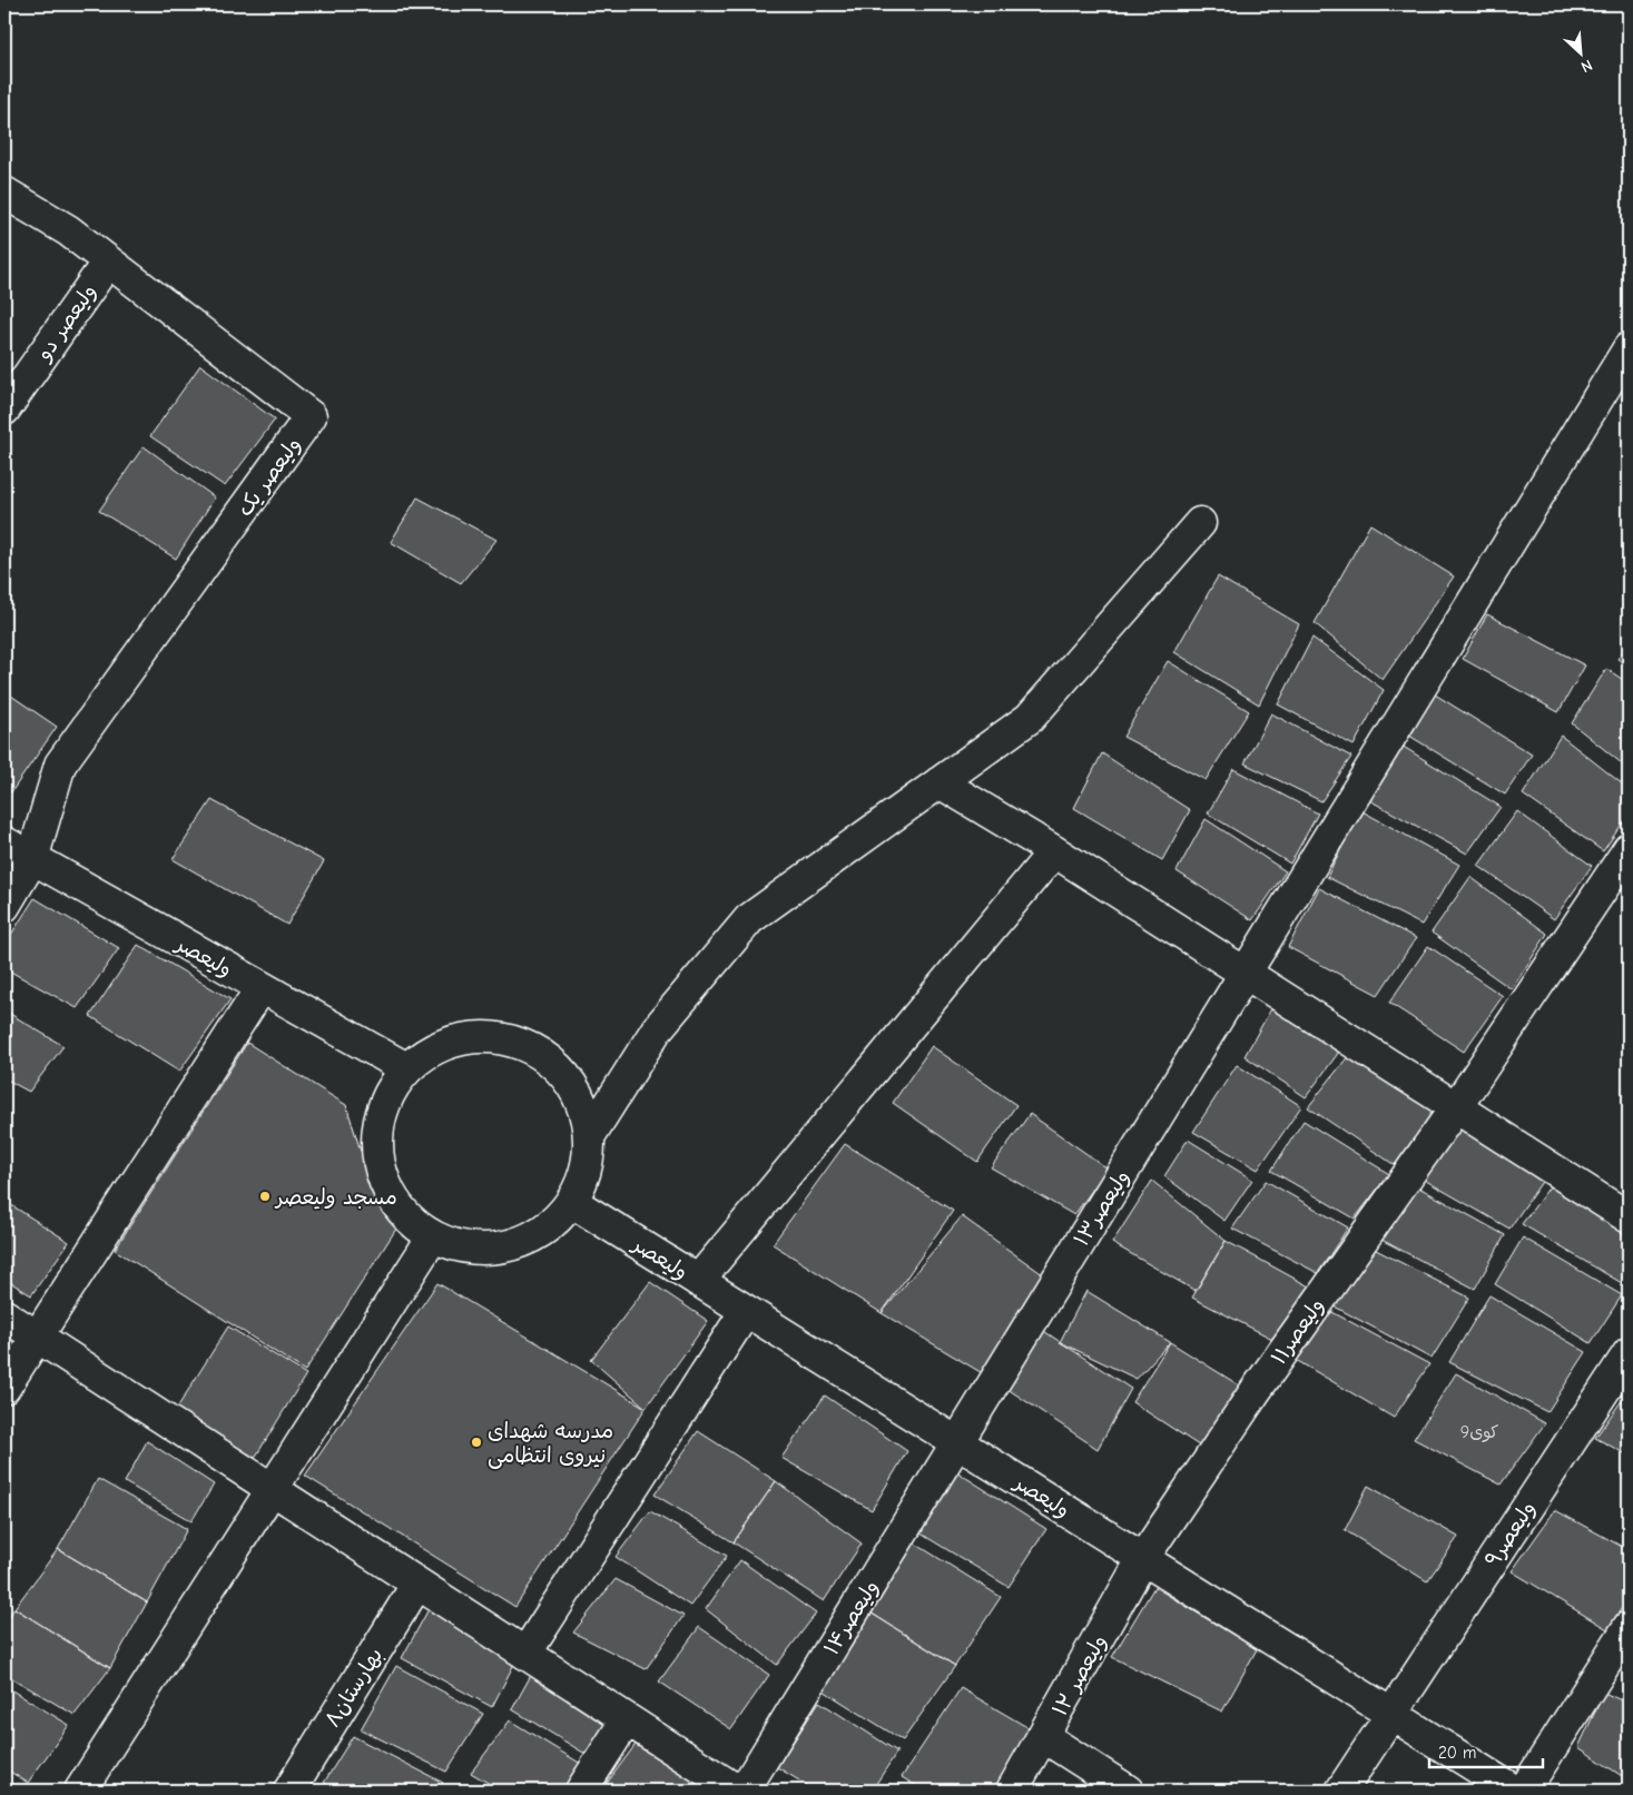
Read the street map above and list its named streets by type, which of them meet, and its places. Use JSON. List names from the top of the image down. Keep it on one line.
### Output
{"streets":{"street":["ولیعصر دو","ولیعصر یک","ولیعصر","ولیعصر۱۳","ولیعصر۱۱","ولیعصر۹","ولیعصر۱۴","ولیعصر ۱۲","بهارستان۸"]},"crossings":[["ولیعصر دو","ولیعصر یک"],["ولیعصر یک","ولیعصر"],["ولیعصر","ولیعصر۱۳"],["ولیعصر","ولیعصر۱۱"],["ولیعصر","ولیعصر۹"],["ولیعصر","ولیعصر۱۴"],["ولیعصر","ولیعصر ۱۲"],["ولیعصر۱۳","ولیعصر۱۴"],["ولیعصر۱۱","ولیعصر ۱۲"]],"places":["مسجد ولیعصر","مدرسه شهدای نیروی انتظامی"],"house_numbers":["کوی9"],"scale_bar":"20 m","north":"bottom right"}
